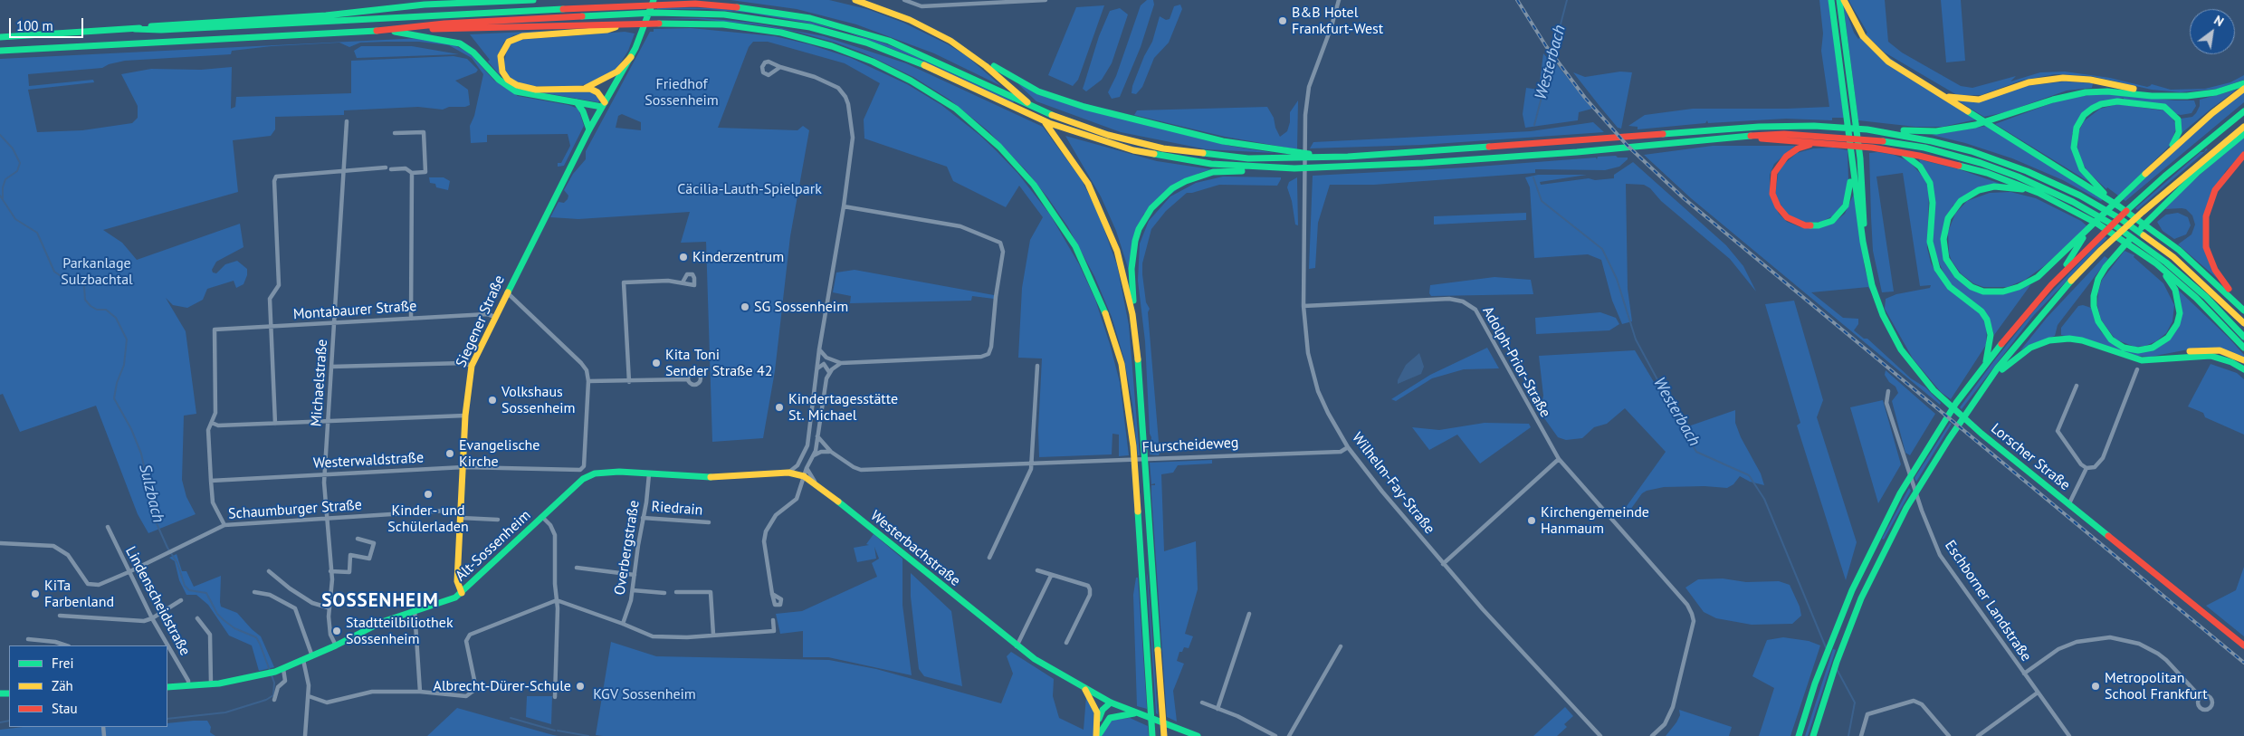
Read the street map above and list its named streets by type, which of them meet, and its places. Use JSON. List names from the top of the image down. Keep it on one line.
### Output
{"streets":{"main road":["Siegener Straße","Lorscher Straße","Alt-Sossenheim","Westerbachstraße"],"street":["Montabaurer Straße","Adolph-Prior-Straße","Michaelstraße","Flurscheideweg","Westerwaldstraße","Wilhelm-Fay-Straße","Riedrain","Schaumburger Straße","Overbergstraße","Lindenscheidstraße","Eschborner Landstraße"]},"crossings":[["Montabaurer Straße","Siegener Straße"],["Montabaurer Straße","Michaelstraße"],["Siegener Straße","Westerwaldstraße"],["Siegener Straße","Schaumburger Straße"],["Siegener Straße","Alt-Sossenheim"],["Adolph-Prior-Straße","Wilhelm-Fay-Straße"],["Michaelstraße","Westerwaldstraße"],["Michaelstraße","Schaumburger Straße"],["Michaelstraße","Alt-Sossenheim"],["Flurscheideweg","Wilhelm-Fay-Straße"],["Riedrain","Overbergstraße"],["Schaumburger Straße","Lindenscheidstraße"],["Alt-Sossenheim","Westerbachstraße"],["Alt-Sossenheim","Lindenscheidstraße"],["Overbergstraße","Westerbachstraße"]],"districts":["SOSSENHEIM"],"water":["Westerbach","Sulzbach"],"parks":["Friedhof Sossenheim","Cäcilia-Lauth-Spielpark","Parkanlage Sulzbachtal","KGV Sossenheim"],"places":["B&B Hotel Frankfurt-West","Kinderzentrum","SG Sossenheim","Kita Toni Sender Straße 42","Volkshaus Sossenheim","Kindertagesstätte St. Michael","Evangelische Kirche","Kinder- und Schülerladen","Kirchengemeinde Hanmaum","KiTa Farbenland","Stadtteilbiliothek Sossenheim","Albrecht-Dürer-Schule","Metropolitan School Frankfurt"],"legend":["Frei","Zäh","Stau"],"scale_bar":"100 m","north":"top right"}
